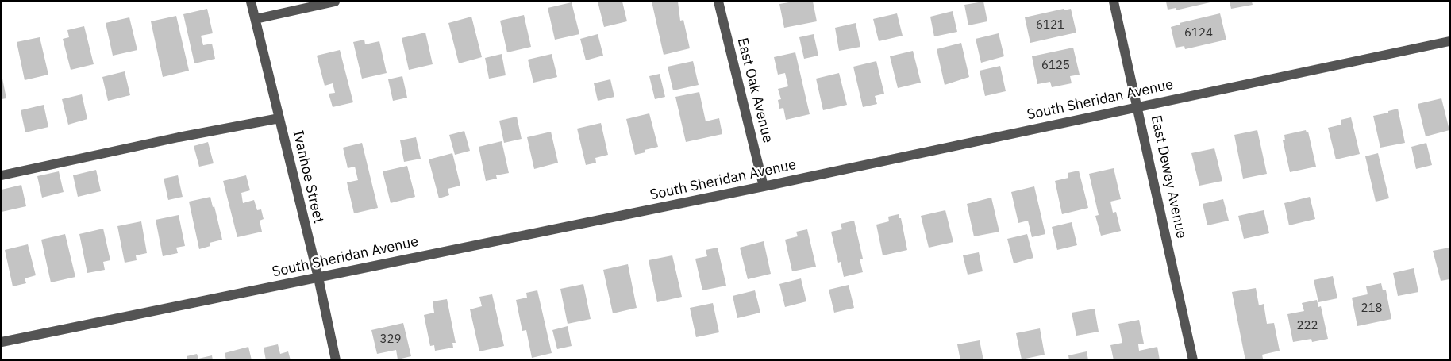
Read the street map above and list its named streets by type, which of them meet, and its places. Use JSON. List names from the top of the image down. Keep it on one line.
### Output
{"streets":{"street":["East Oak Avenue","South Sheridan Avenue","Ivanhoe Street","East Dewey Avenue"]},"crossings":[["East Oak Avenue","South Sheridan Avenue"],["South Sheridan Avenue","Ivanhoe Street"],["South Sheridan Avenue","East Dewey Avenue"]],"house_numbers":["6121","6124","6125","218","222","329"]}
